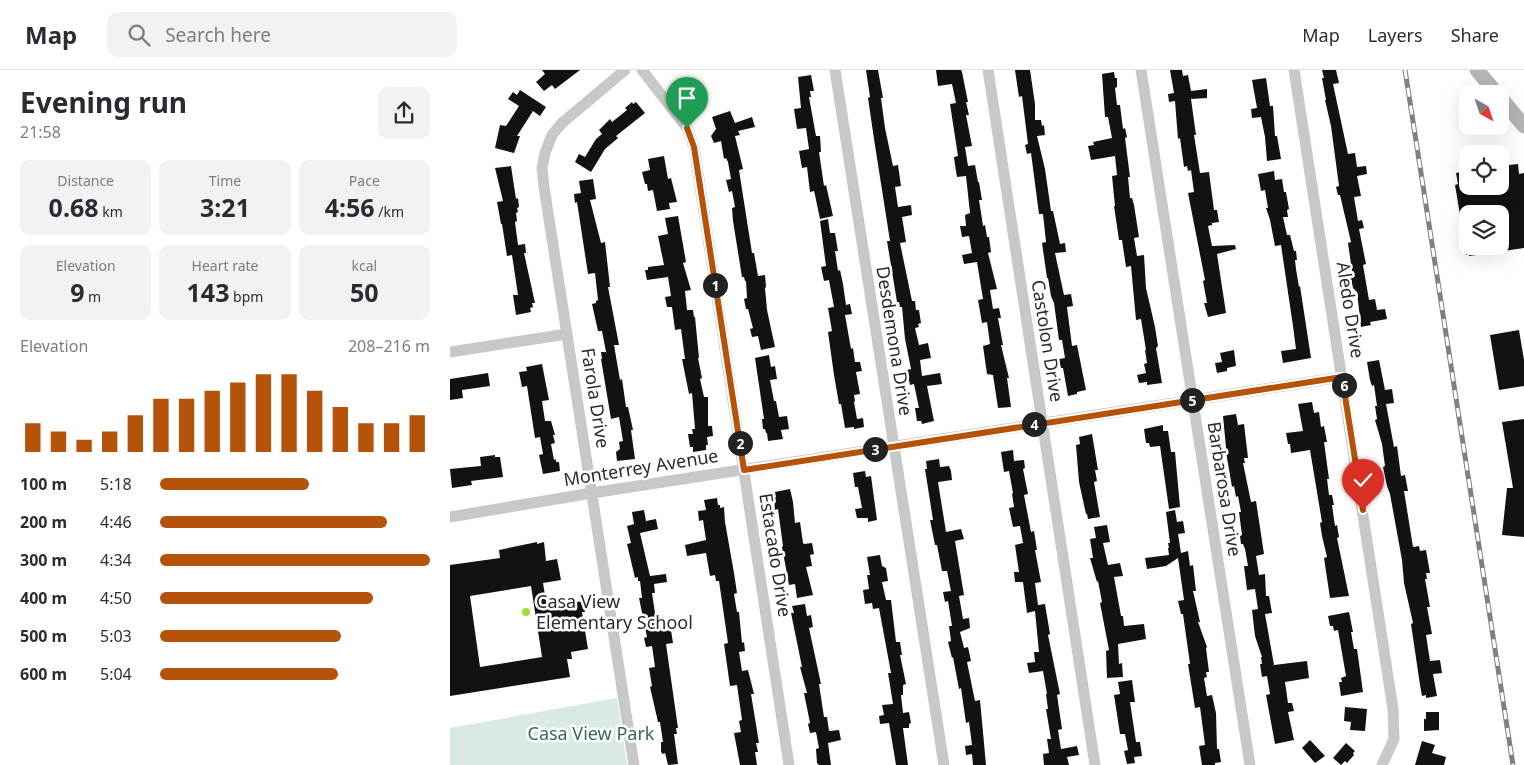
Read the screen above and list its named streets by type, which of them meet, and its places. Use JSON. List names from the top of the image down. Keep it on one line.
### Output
{"streets":{"street":["Aledo Drive","Desdemona Drive","Castolon Drive","Farola Drive","Monterrey Avenue","Barbarosa Drive","Estacado Drive"]},"crossings":[["Aledo Drive","Monterrey Avenue"],["Desdemona Drive","Monterrey Avenue"],["Castolon Drive","Monterrey Avenue"],["Farola Drive","Monterrey Avenue"],["Monterrey Avenue","Barbarosa Drive"],["Monterrey Avenue","Estacado Drive"]],"parks":["Casa View Park"],"places":["Casa View Elementary School"],"north":"bottom right","page":{"header":"Map","search":"Search here","nav":["Map","Layers","Share"],"heading":["Evening run","21:58"],"stats":[["Distance","0.68 km"],["Time","3:21"],["Pace","4:56 /km"],["Elevation","9 m"],["Heart rate","143 bpm"],["kcal","50"]],"pins":["1","6","5","4","2","3"],"chart":["Elevation","208–216 m"],"list":[{"name":"100 m","note":"5:18"},{"name":"200 m","note":"4:46"},{"name":"300 m","note":"4:34"},{"name":"400 m","note":"4:50"},{"name":"500 m","note":"5:03"},{"name":"600 m","note":"5:04"}]}}
